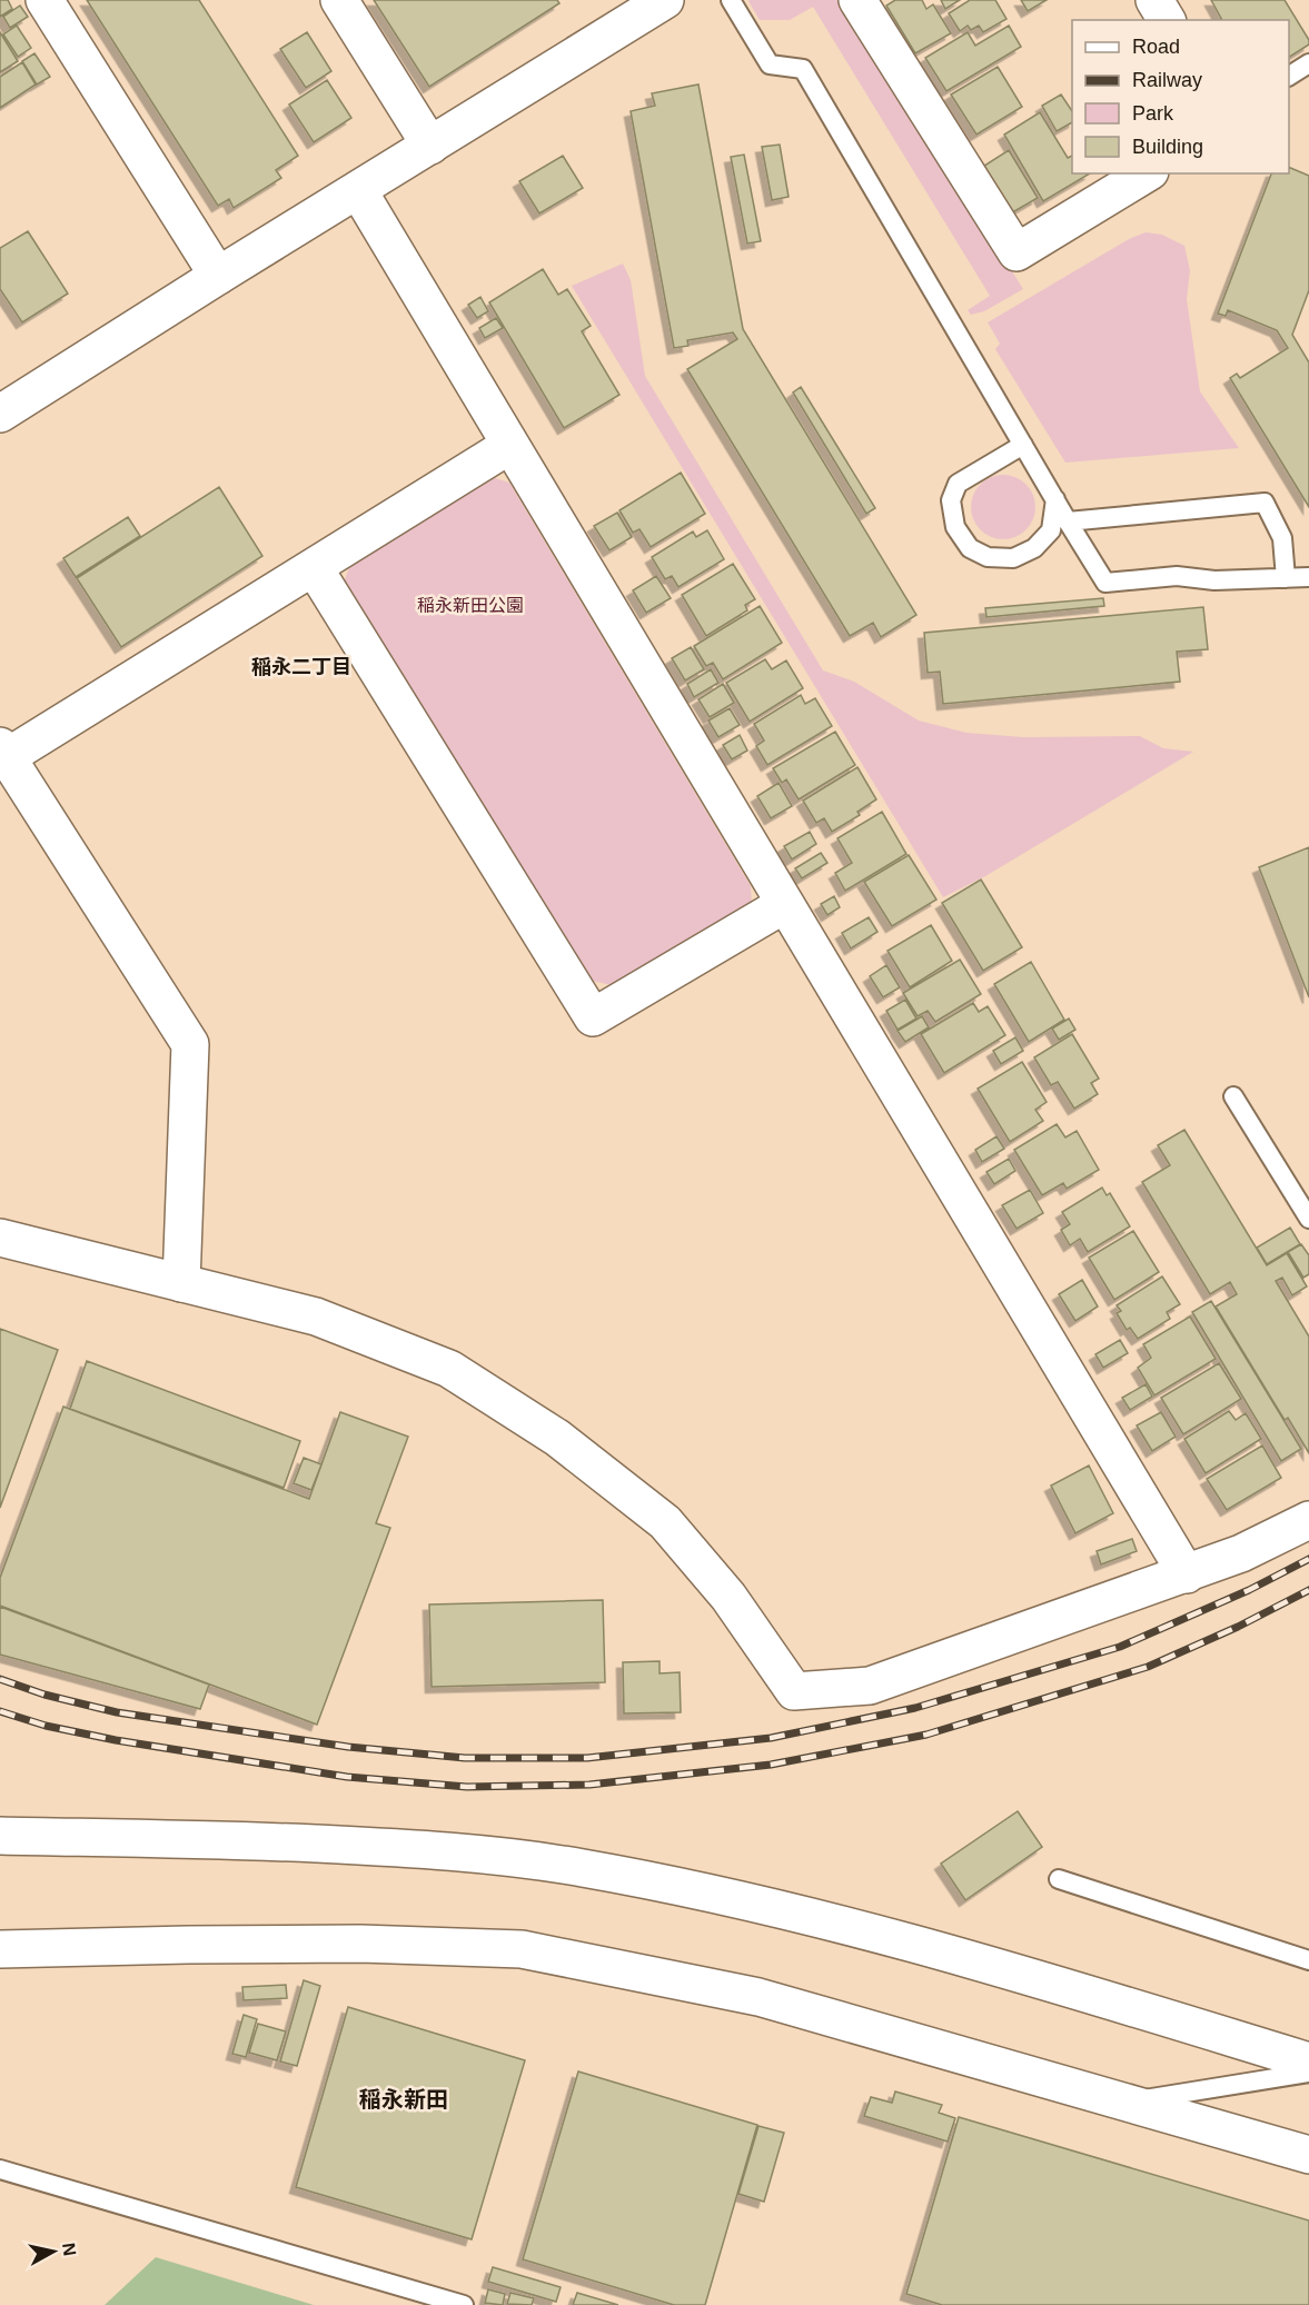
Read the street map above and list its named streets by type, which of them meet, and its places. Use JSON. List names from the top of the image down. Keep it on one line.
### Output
{"districts":["稲永二丁目","稲永新田"],"parks":["稲永新田公園"],"legend":["Road","Railway","Park","Building"],"north":"right"}
